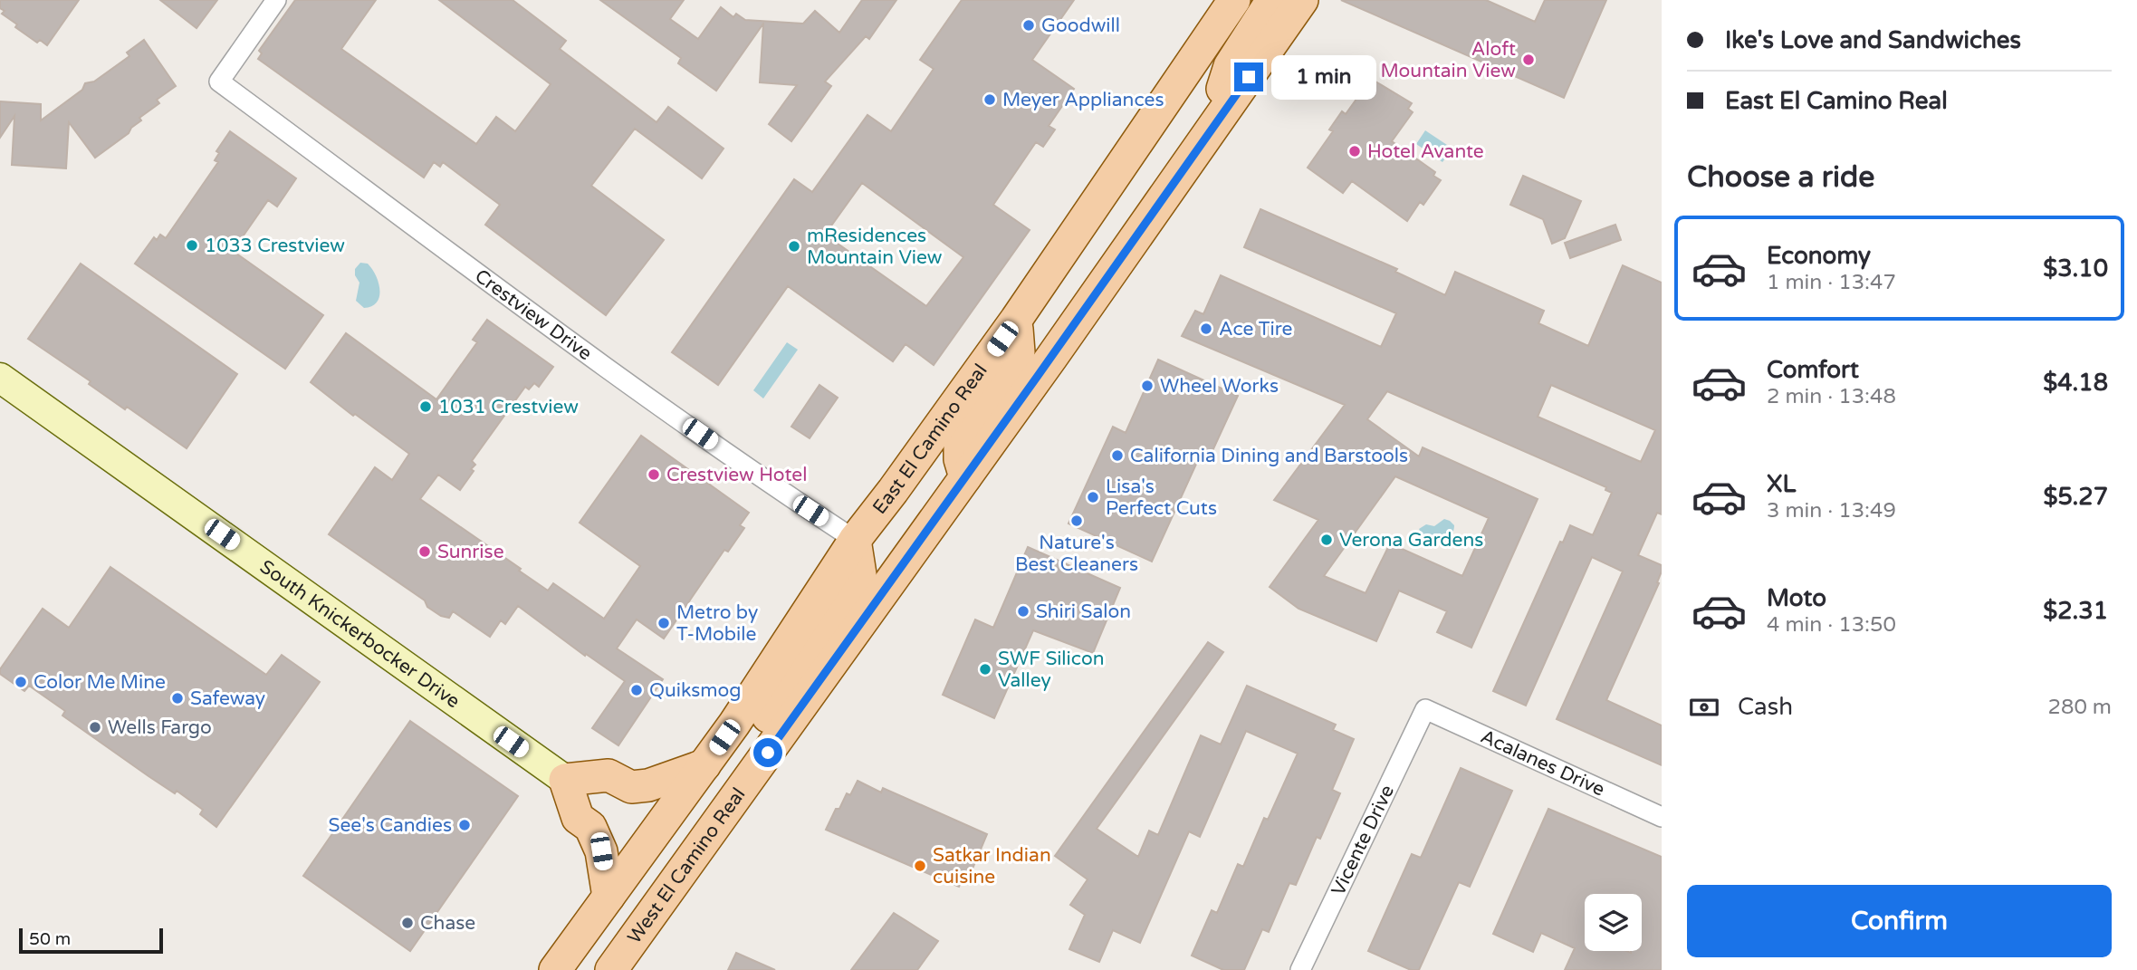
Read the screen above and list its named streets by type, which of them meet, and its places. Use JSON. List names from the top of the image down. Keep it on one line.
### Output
{"streets":{"main road":["East El Camino Real","West El Camino Real"],"street":["Crestview Drive","South Knickerbocker Drive","Acalanes Drive","Vicente Drive"]},"crossings":[["Crestview Drive","East El Camino Real"],["Acalanes Drive","Vicente Drive"]],"places":["Goodwill","Aloft Mountain View","Meyer Appliances","Hotel Avante","1033 Crestview","mResidences Mountain View","Ace Tire","Wheel Works","1031 Crestview","California Dining and Barstools","Crestview Hotel","Lisa's Perfect Cuts","Nature's Best Cleaners","Verona Gardens","Sunrise","Shiri Salon","Metro by T-Mobile","SWF Silicon Valley","Color Me Mine","Quiksmog","Safeway","Wells Fargo","See's Candies","Satkar Indian cuisine","Chase"],"scale_bar":"50 m","page":{"banner":["Ike's Love and Sandwiches","East El Camino Real"],"bubble":"1 min","heading":"Choose a ride","list":[{"name":"Economy","note":"1 min · 13:47","value":"$3.10"},{"name":"Comfort","note":"2 min · 13:48","value":"$4.18"},{"name":"XL","note":"3 min · 13:49","value":"$5.27"},{"name":"Moto","note":"4 min · 13:50","value":"$2.31"}],"pay":["Cash","280 m"],"buttons":"Confirm","scale":"50 m"}}
